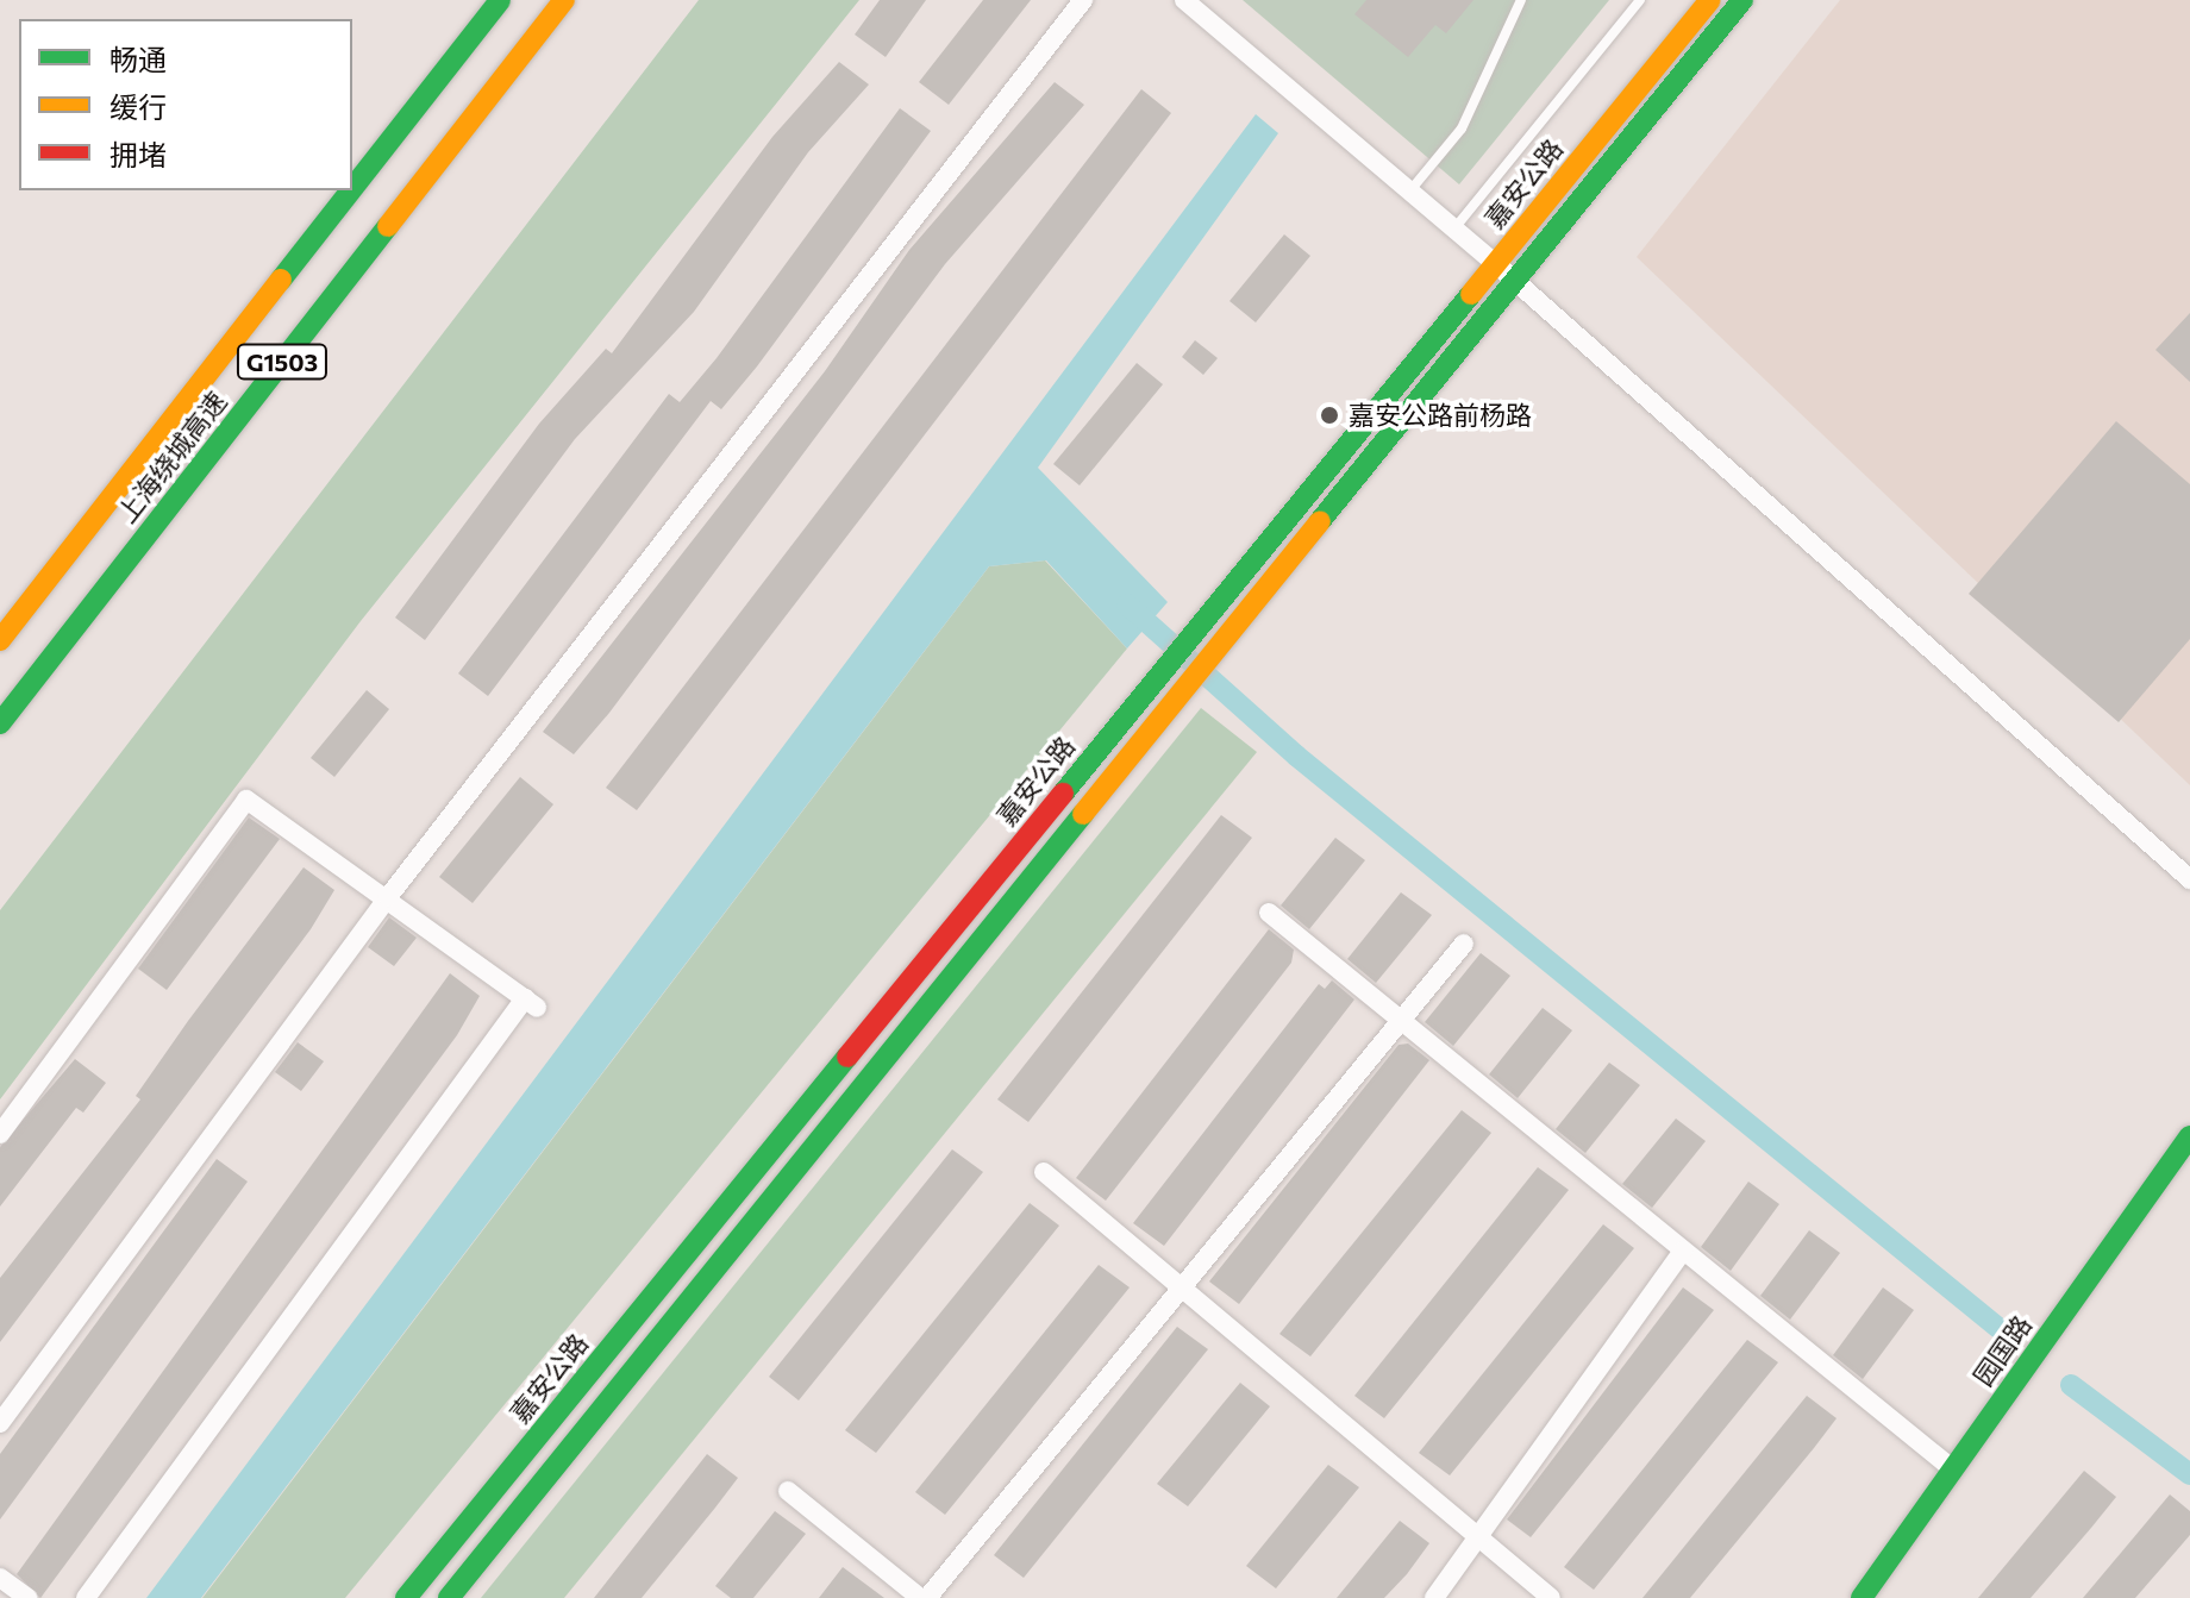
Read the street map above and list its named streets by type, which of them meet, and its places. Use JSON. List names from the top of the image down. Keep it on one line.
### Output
{"streets":{"main road":["嘉安公路","G1503","上海绕城高速","园国路"]},"places":["嘉安公路前杨路"],"legend":["畅通","缓行","拥堵"]}
